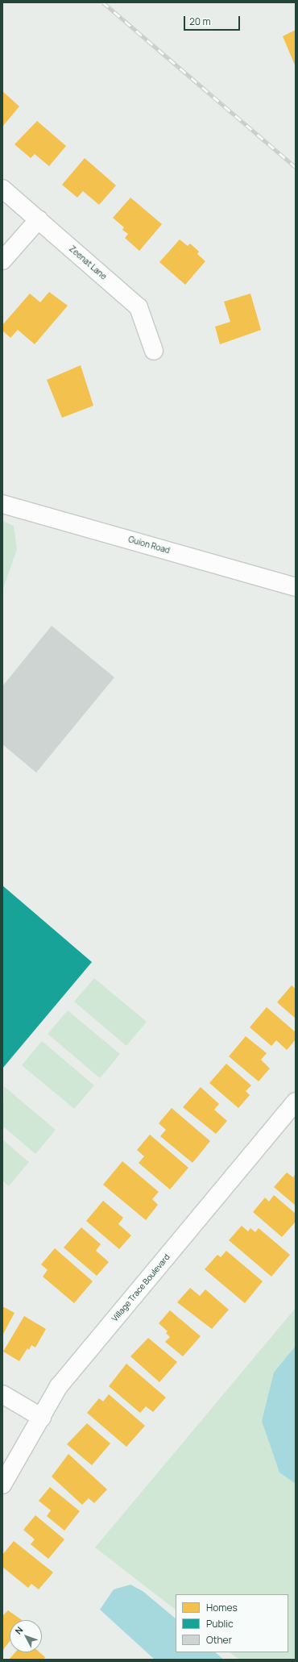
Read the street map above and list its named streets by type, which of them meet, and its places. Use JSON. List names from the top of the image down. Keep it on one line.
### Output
{"streets":{"street":["Zeenat Lane","Guion Road","Village Trace Boulevard"]},"legend":["Homes","Public","Other"],"scale_bar":"20 m","north":"top left"}
